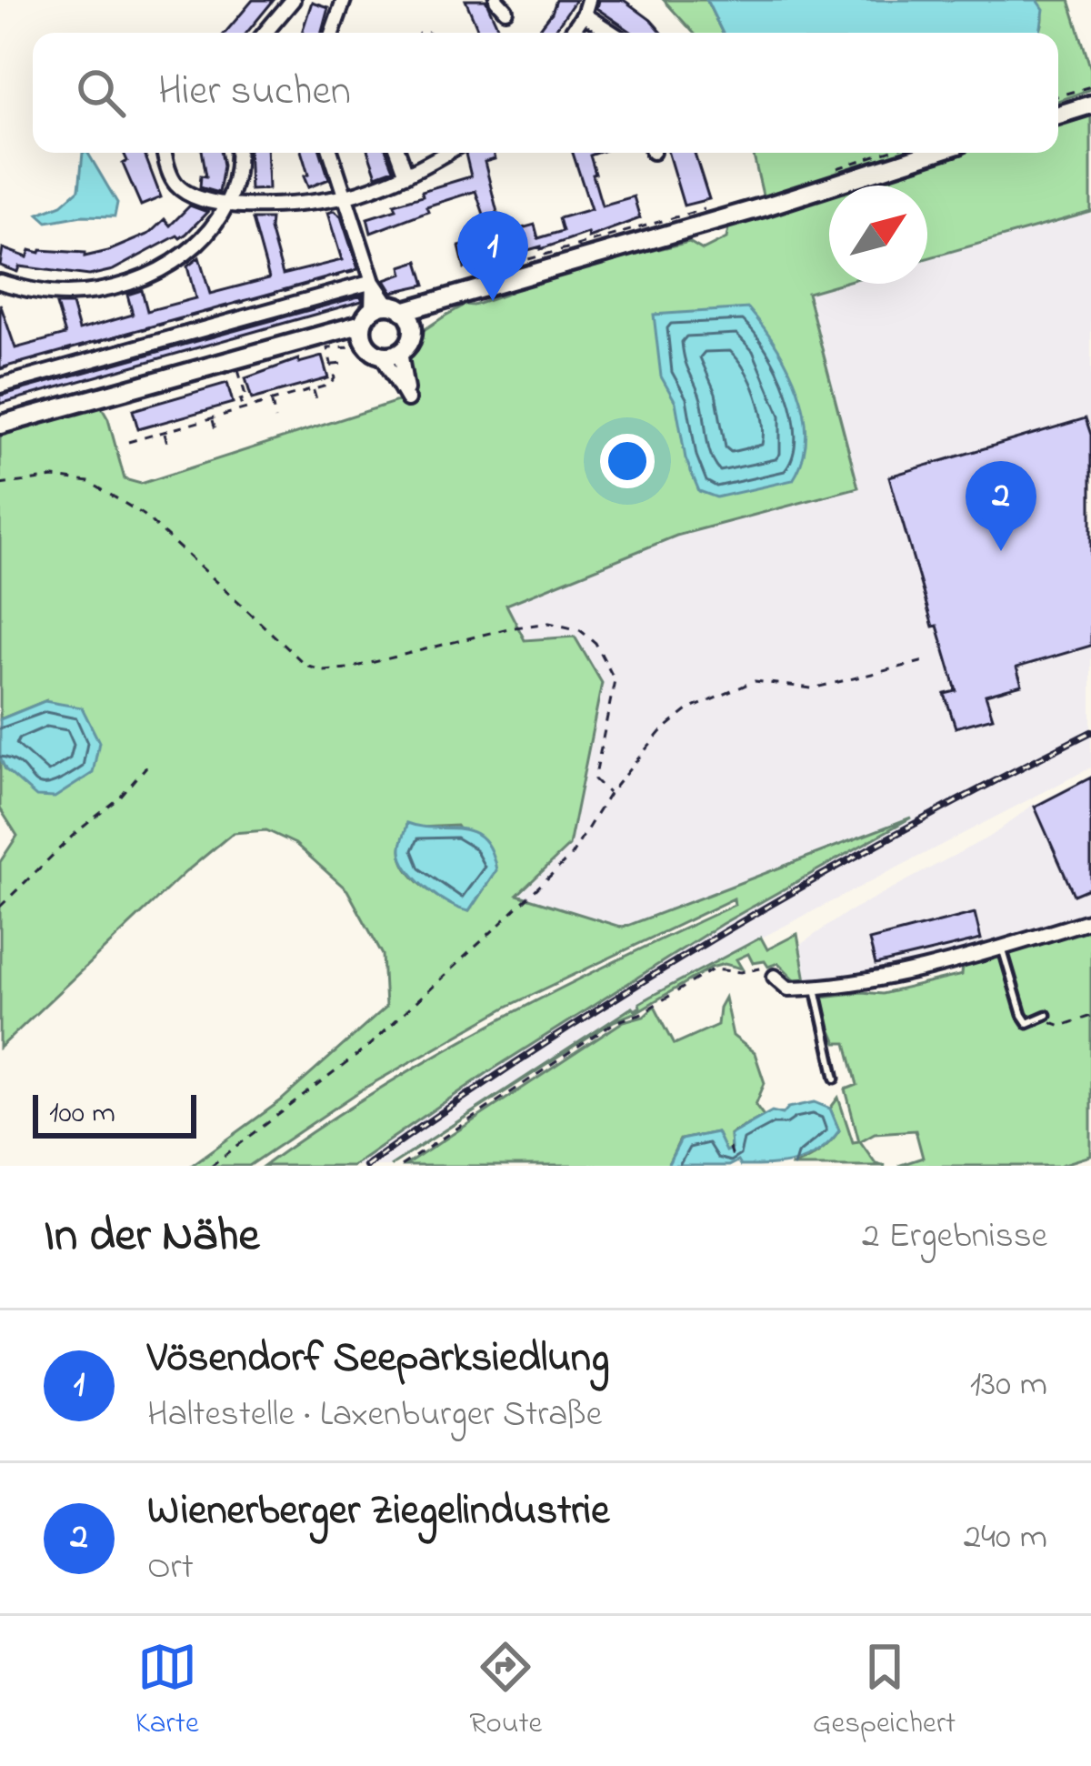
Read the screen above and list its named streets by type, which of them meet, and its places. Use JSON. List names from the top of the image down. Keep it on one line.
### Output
{"scale_bar":"100 m","north":"top right","page":{"search":"Hier suchen","pins":["1","2"],"scale":"100 m","heading":["In der Nähe","2 Ergebnisse"],"list":[{"mark":"1","name":"Vösendorf Seeparksiedlung","note":"Haltestelle · Laxenburger Straße","value":"130 m"},{"mark":"2","name":"Wienerberger Ziegelindustrie","note":"Ort","value":"240 m"}],"nav":["Karte","Route","Gespeichert"]}}
